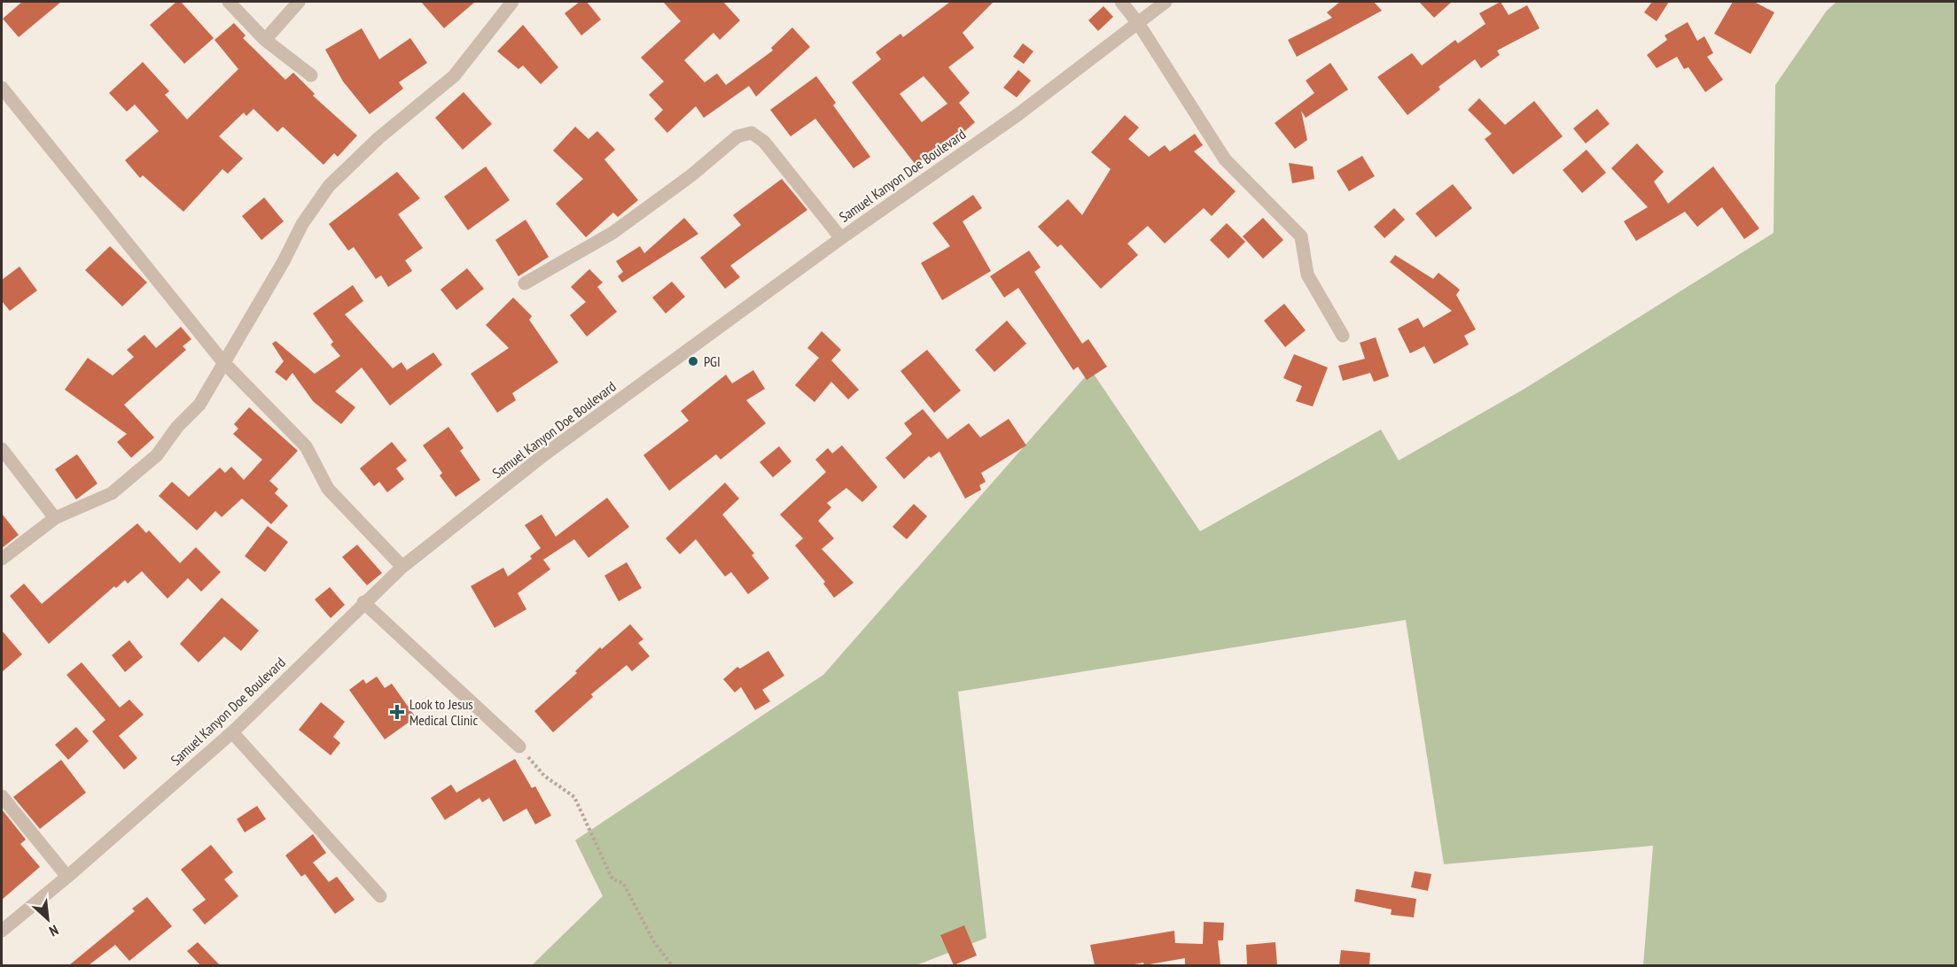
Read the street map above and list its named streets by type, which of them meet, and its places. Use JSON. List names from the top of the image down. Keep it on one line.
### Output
{"streets":{"street":["Samuel Kanyon Doe Boulevard"]},"places":{"other":["PGI"],"health":["Look to Jesus Medical Clinic"]},"north":"bottom right"}
